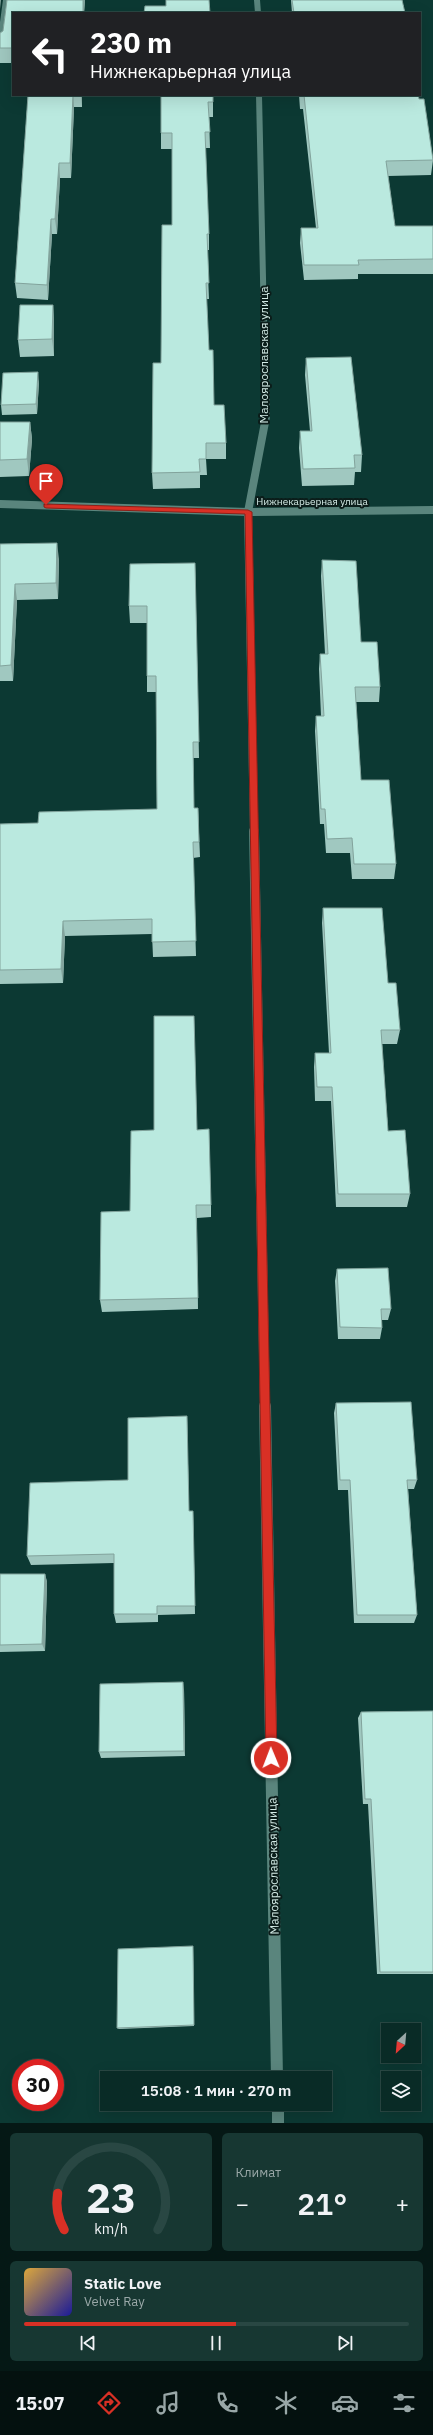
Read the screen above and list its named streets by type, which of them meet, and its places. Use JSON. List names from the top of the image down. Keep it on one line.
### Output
{"streets":{"street":["Малоярославская улица","Нижнекарьерная улица"]},"crossings":[["Малоярославская улица","Нижнекарьерная улица"]],"north":"bottom left","page":{"turn":["230 m","Нижнекарьерная улица"],"limit":"30","trip":"15:08 · 1 мин · 270 m","tile":"Климат","heat":["−","21°","+"],"song":["Static Love","Velvet Ray"],"tabs":"15:07","gauge":["23","km/h"]}}
